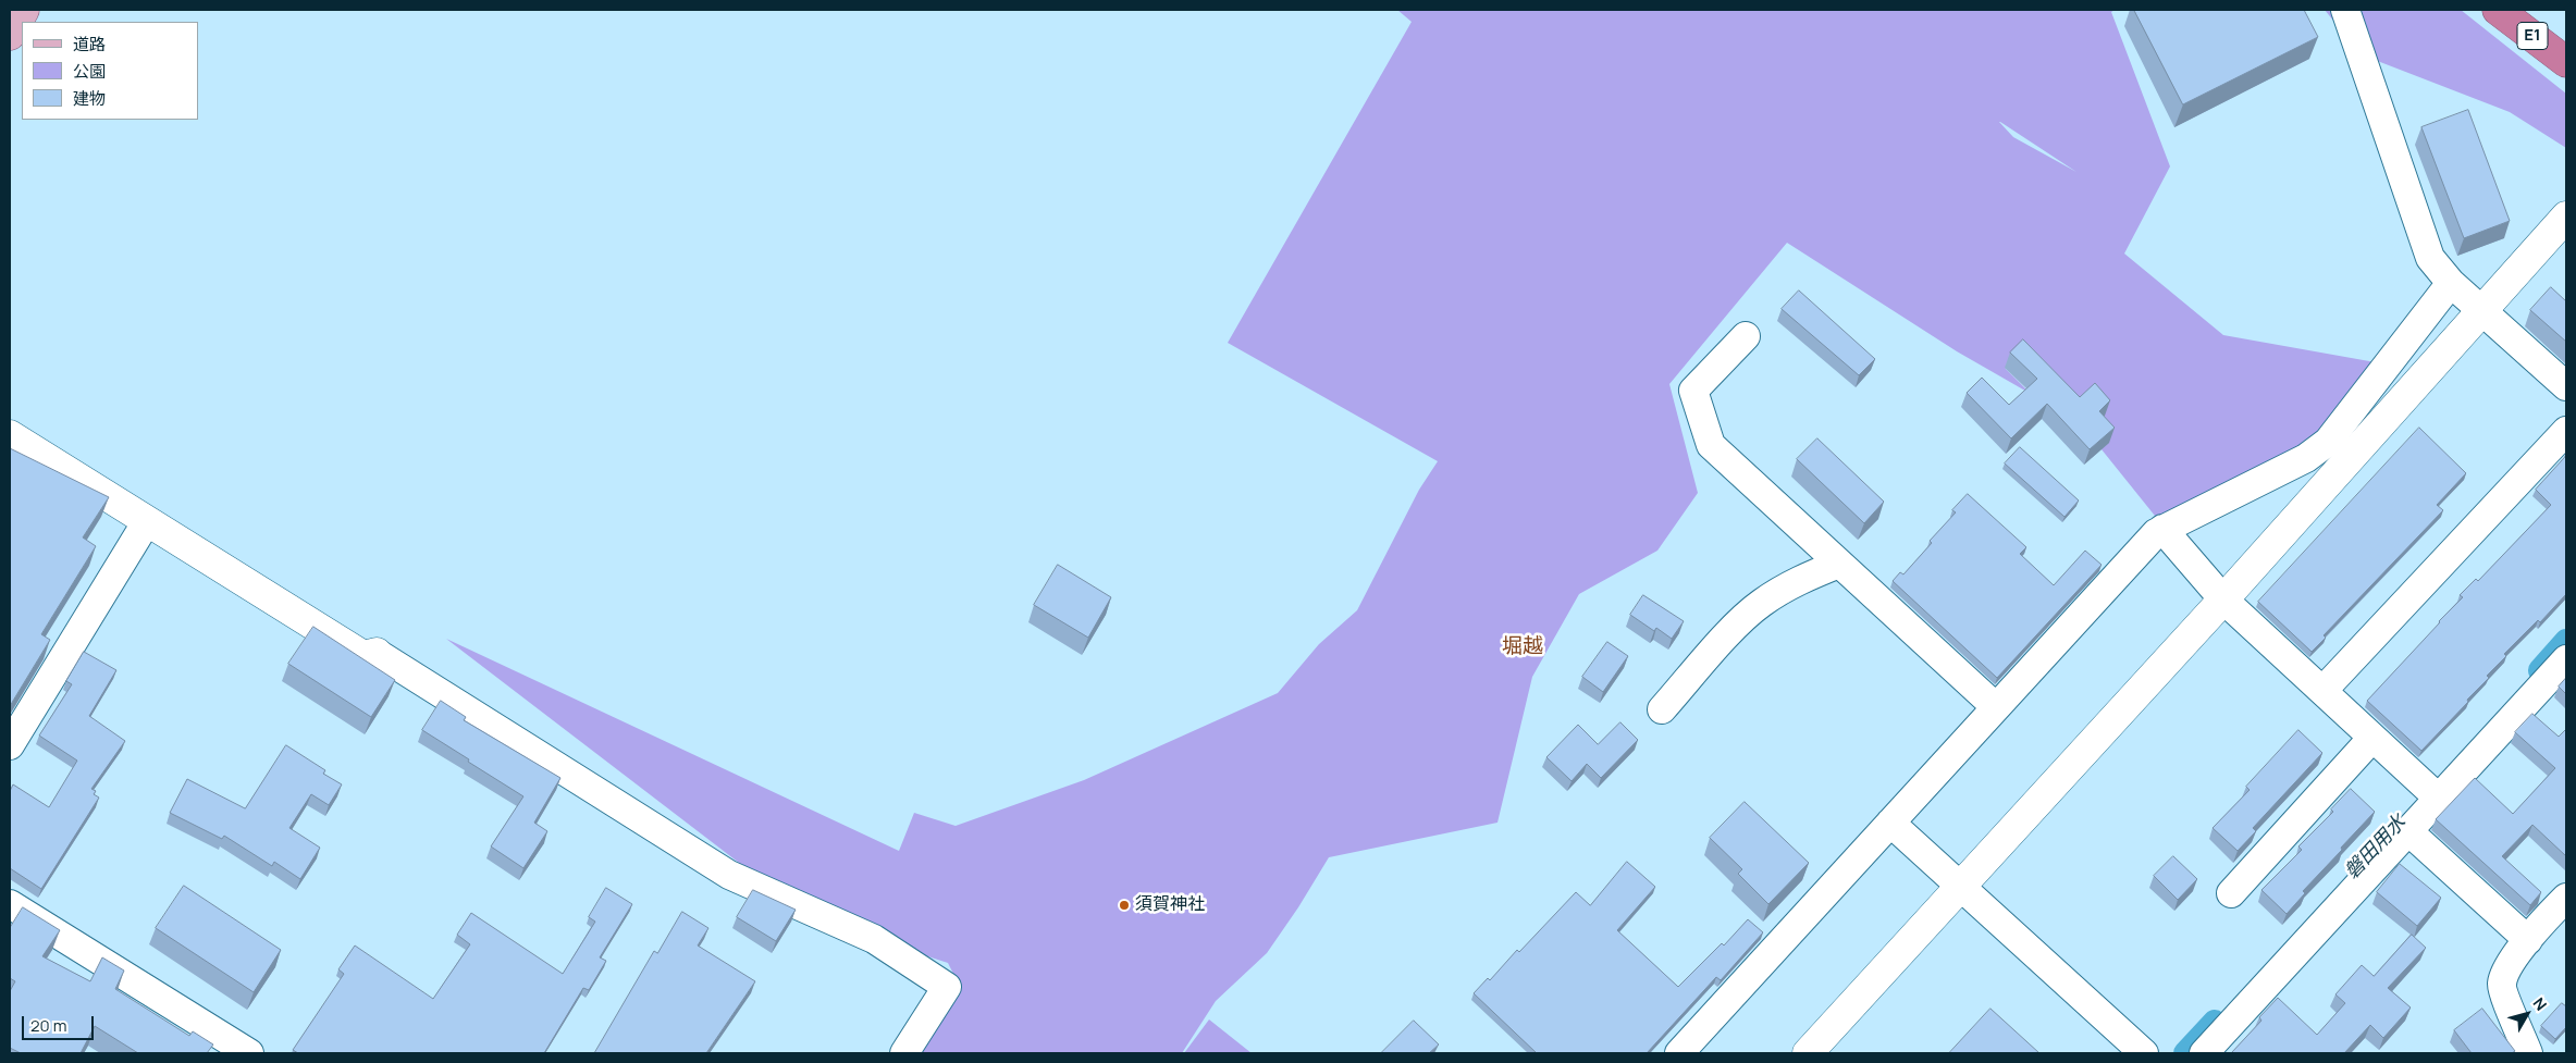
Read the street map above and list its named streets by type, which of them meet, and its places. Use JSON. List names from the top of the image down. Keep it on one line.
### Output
{"streets":{"highway":["E1"]},"districts":["堀越"],"water":["磐田用水"],"places":["須賀神社"],"legend":["道路","公園","建物"],"scale_bar":"20 m","north":"top right"}
